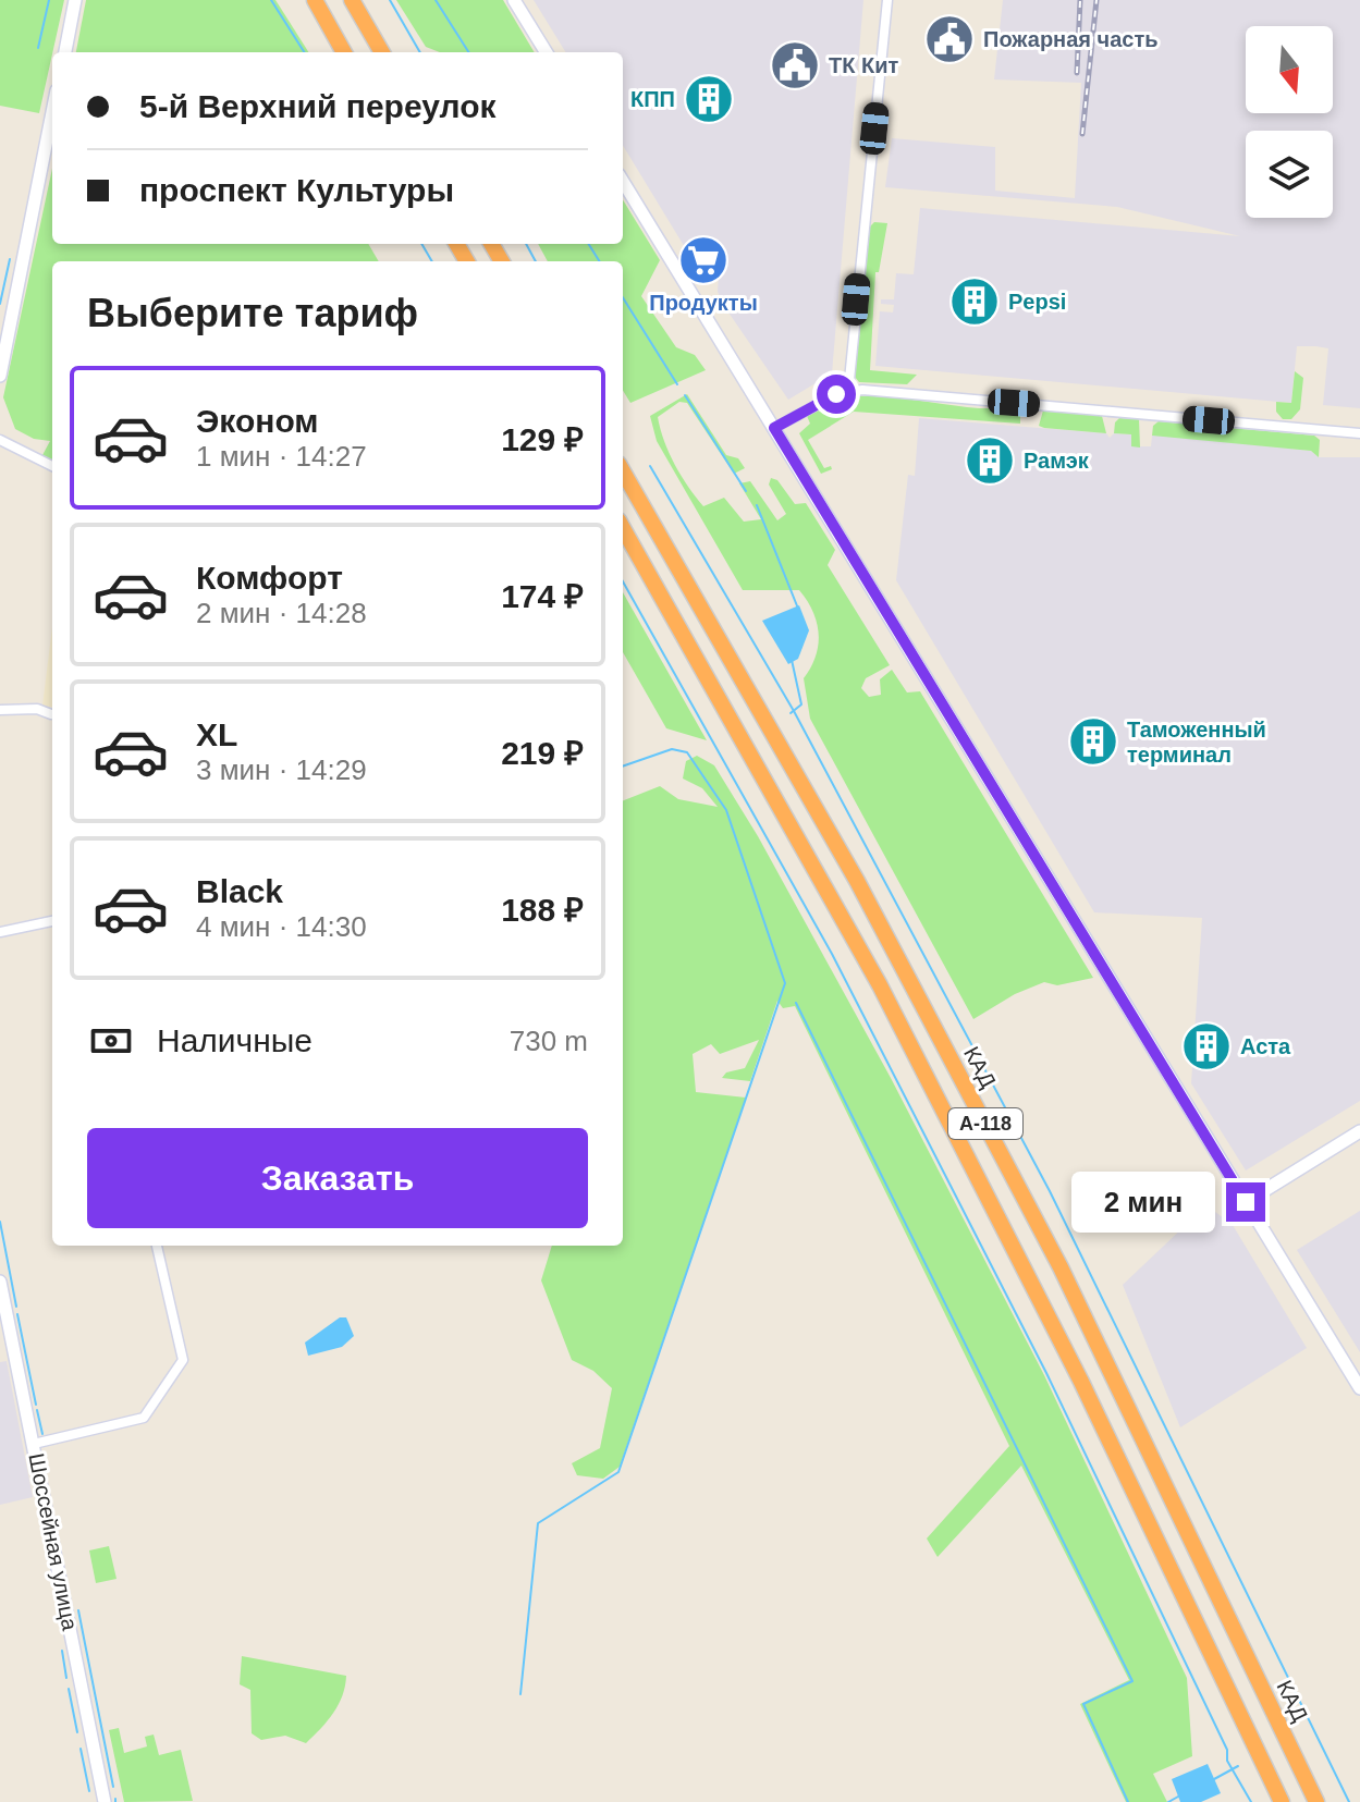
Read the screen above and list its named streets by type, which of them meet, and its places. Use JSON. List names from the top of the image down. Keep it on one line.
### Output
{"streets":{"highway":["КАД","А-118"],"street":["Шоссейная улица"]},"places":{"public building":["Пожарная часть","ТК Кит"],"building":["КПП","Pepsi","Рамэк","Таможенный терминал","Аста"],"supermarket":["Продукты"]},"north":"bottom","page":{"banner":["5-й Верхний переулок","проспект Культуры"],"heading":"Выберите тариф","list":[{"name":"Эконом","note":"1 мин · 14:27","value":"129 ₽"},{"name":"Комфорт","note":"2 мин · 14:28","value":"174 ₽"},{"name":"XL","note":"3 мин · 14:29","value":"219 ₽"},{"name":"Black","note":"4 мин · 14:30","value":"188 ₽"}],"pay":["Наличные","730 m"],"buttons":"Заказать","bubble":"2 мин"}}
